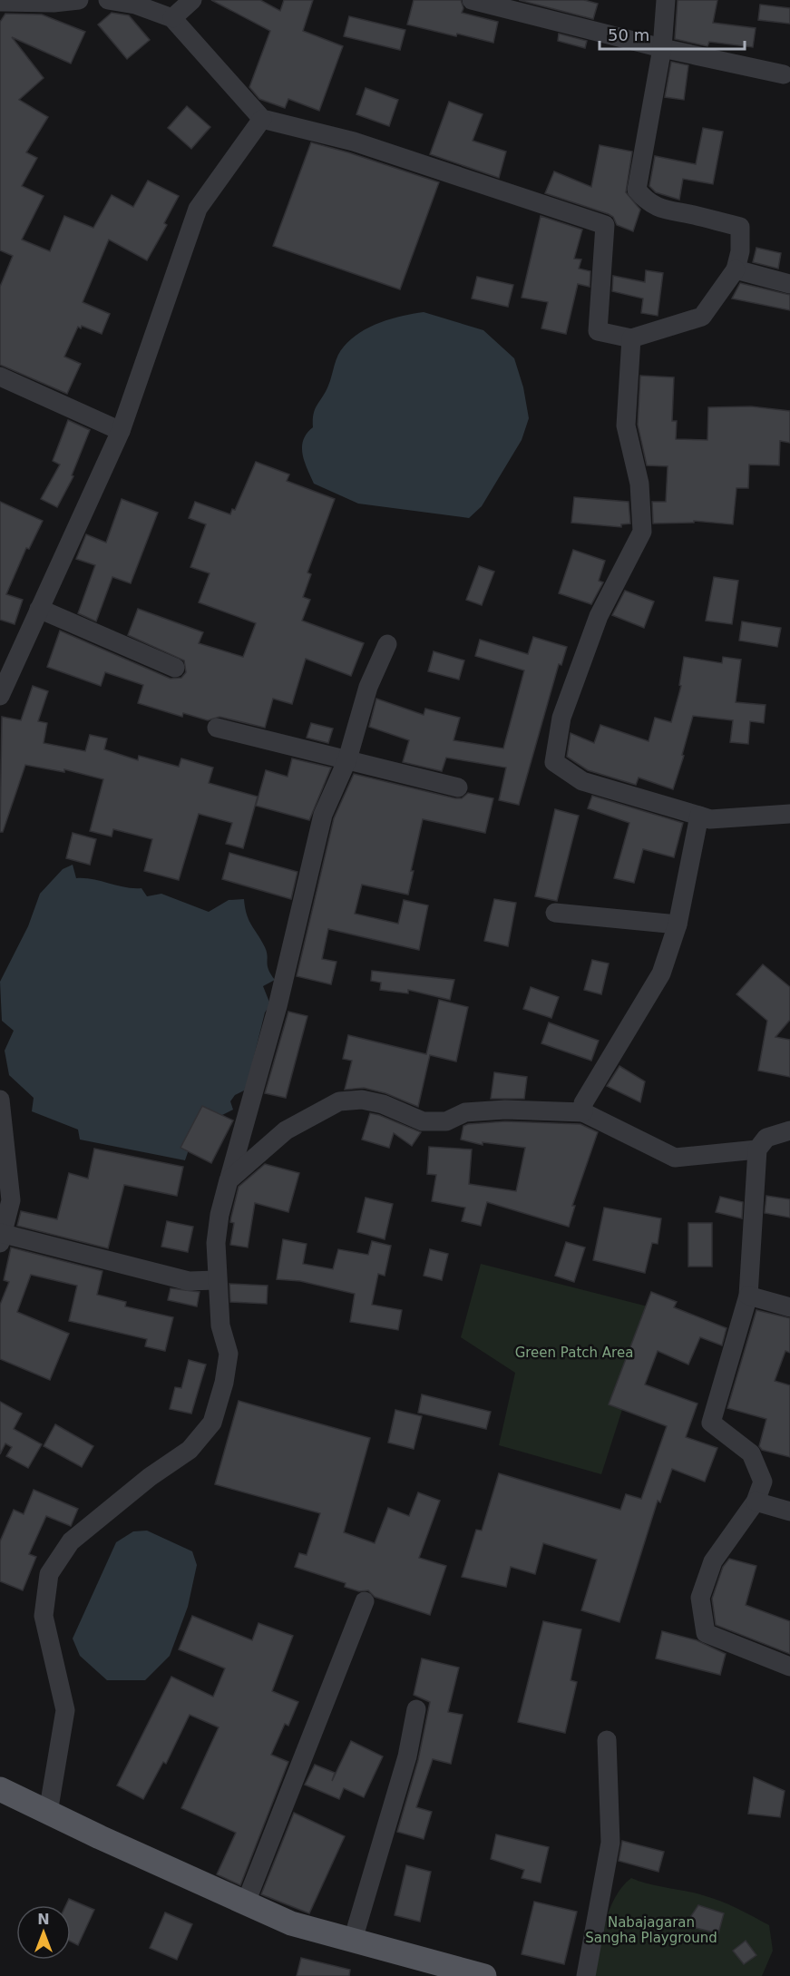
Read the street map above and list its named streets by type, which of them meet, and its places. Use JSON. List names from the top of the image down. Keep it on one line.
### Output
{"parks":["Green Patch Area","Nabajagaran Sangha Playground"],"scale_bar":"50 m","north":"top"}
